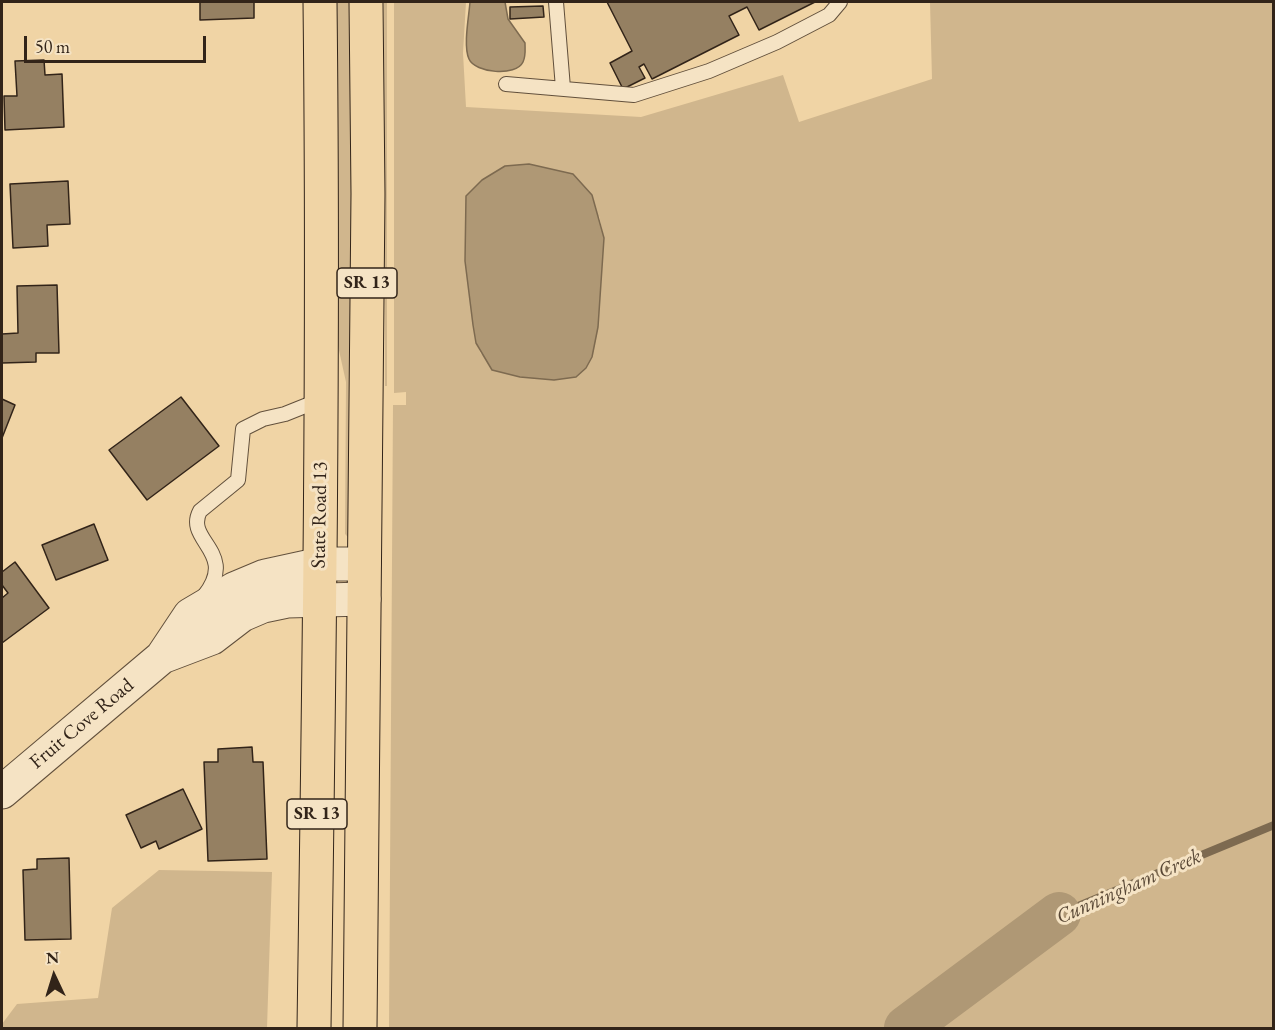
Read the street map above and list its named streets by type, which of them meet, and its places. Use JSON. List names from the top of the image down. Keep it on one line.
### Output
{"streets":{"main road":["SR 13","State Road 13"],"street":["Fruit Cove Road"]},"crossings":[["SR 13","Fruit Cove Road"],["State Road 13","Fruit Cove Road"]],"water":["Cunningham Creek"],"scale_bar":"50 m","north":"top"}
